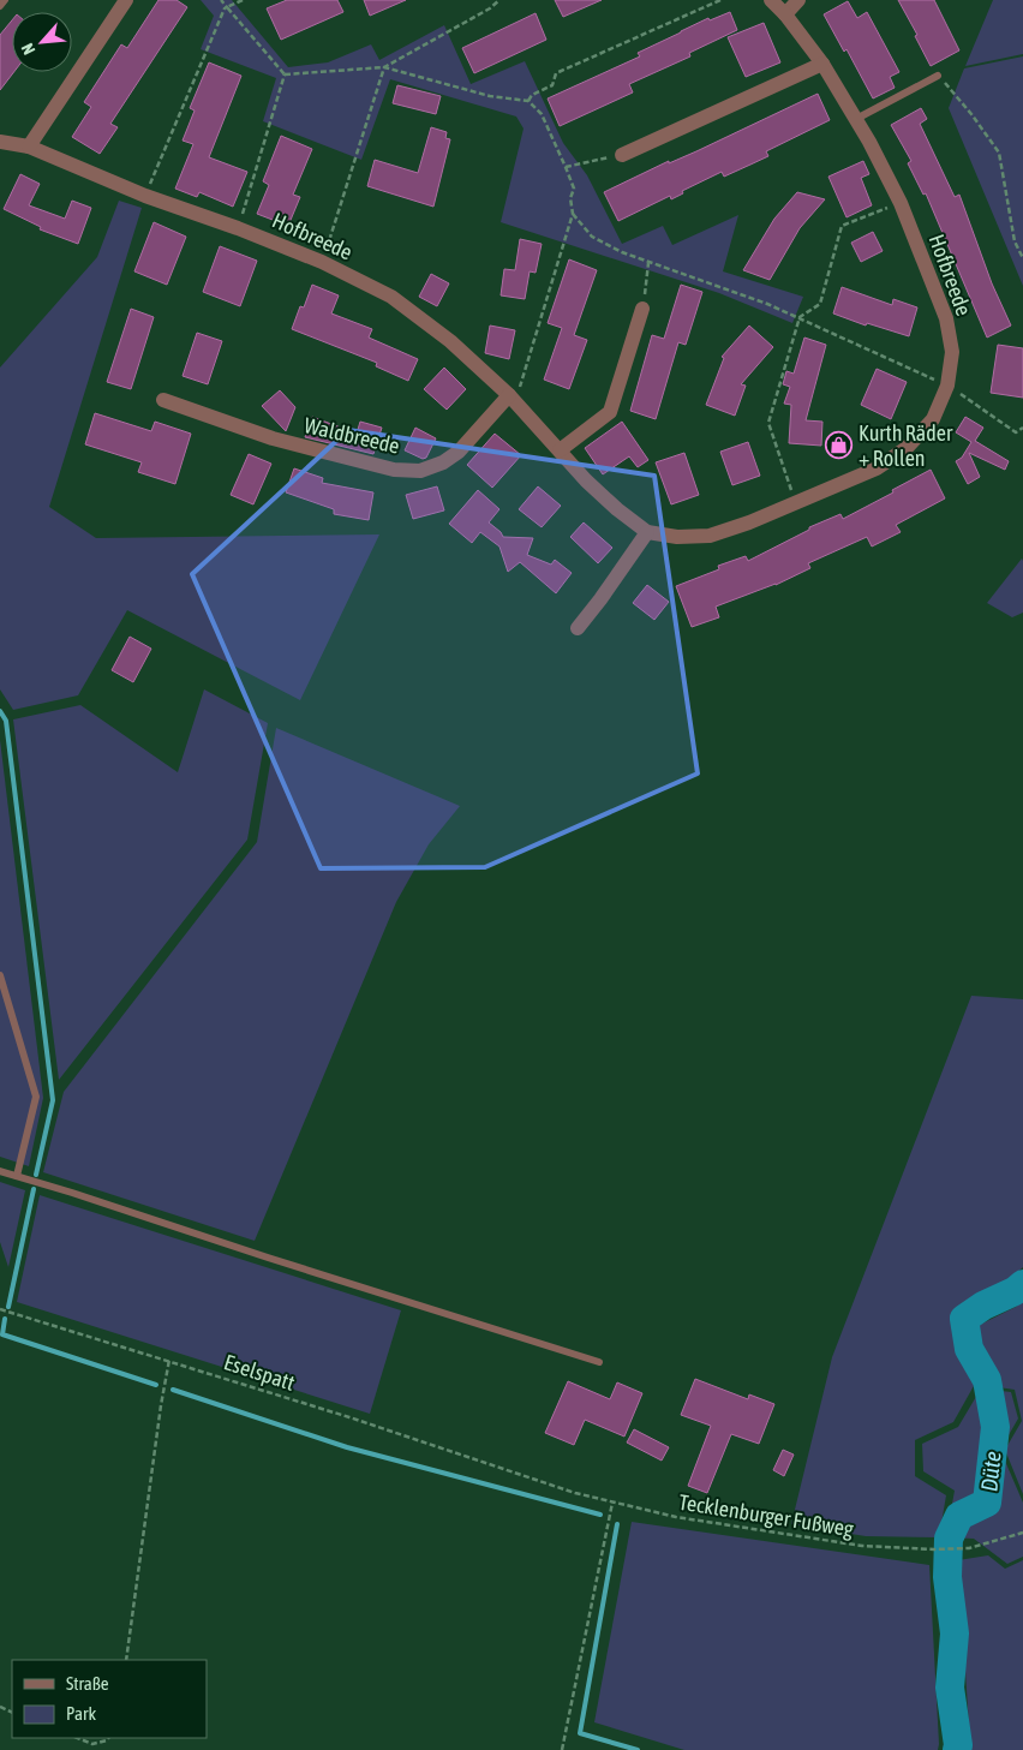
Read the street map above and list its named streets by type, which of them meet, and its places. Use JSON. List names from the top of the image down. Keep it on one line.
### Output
{"streets":{"street":["Hofbreede","Waldbreede"],"path":["Eselspatt","Tecklenburger Fußweg"]},"crossings":[["Hofbreede","Waldbreede"],["Eselspatt","Tecklenburger Fußweg"]],"water":["Düte"],"places":{"shop":["Kurth Räder + Rollen"]},"legend":["Straße","Park"],"north":"bottom left"}
